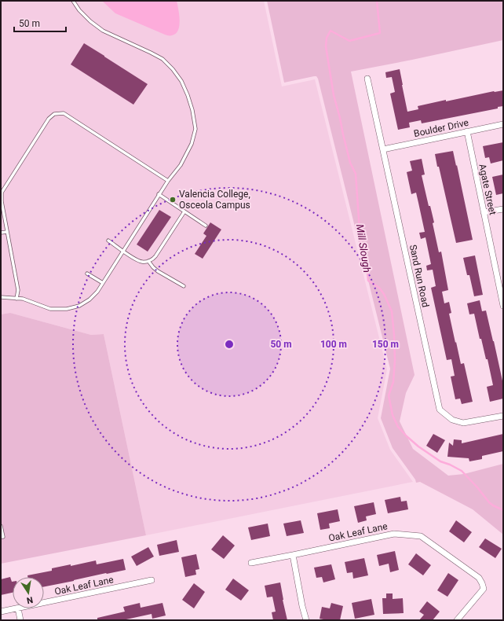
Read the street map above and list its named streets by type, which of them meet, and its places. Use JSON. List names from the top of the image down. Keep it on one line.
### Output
{"streets":{"street":["Boulder Drive","Agate Street","Sand Run Road","Oak Leaf Lane"]},"crossings":[["Boulder Drive","Agate Street"],["Boulder Drive","Sand Run Road"]],"water":["Mill Slough"],"places":["Valencia College, Osceola Campus"],"scale_bar":"50 m","north":"bottom","rings":["50 m","100 m","150 m"]}
